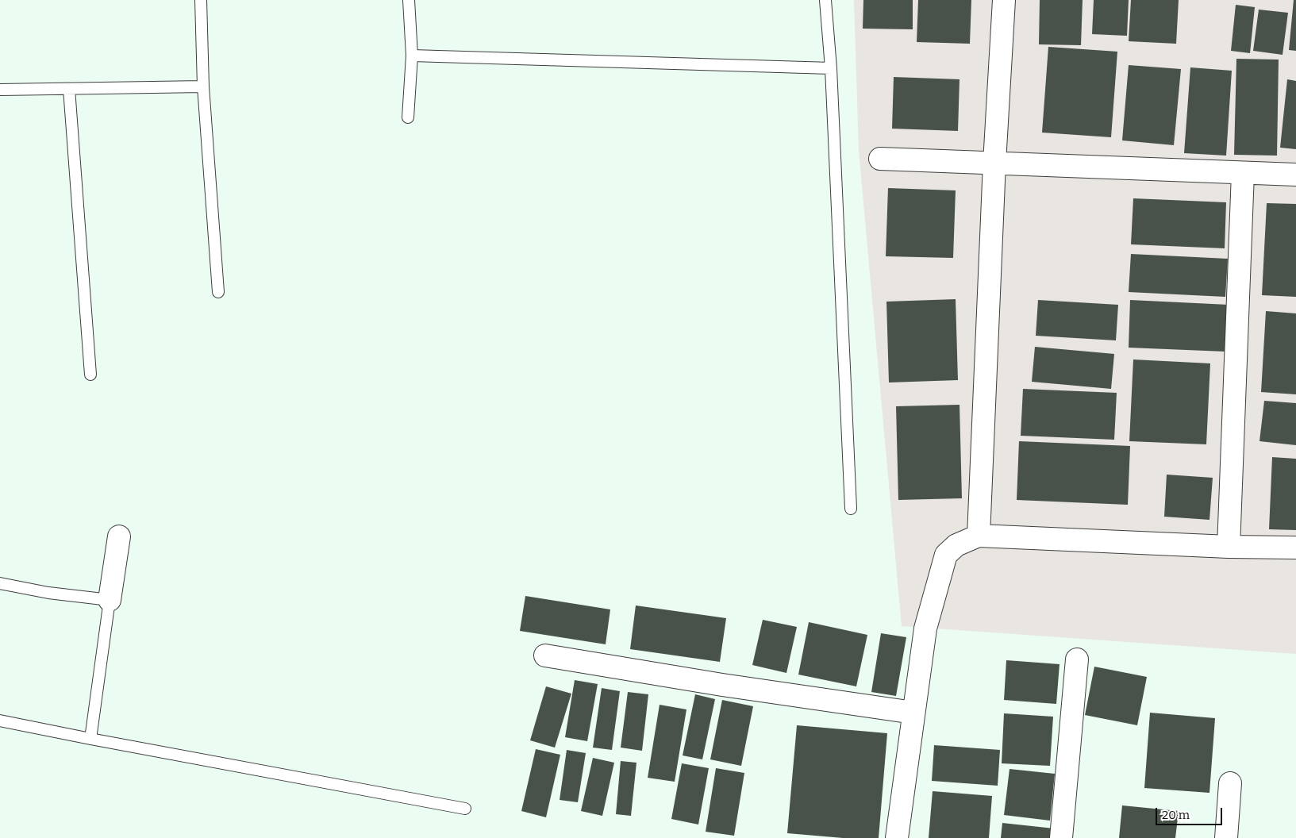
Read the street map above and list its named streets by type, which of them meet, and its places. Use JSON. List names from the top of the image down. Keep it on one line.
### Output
{"scale_bar":"20 m"}
